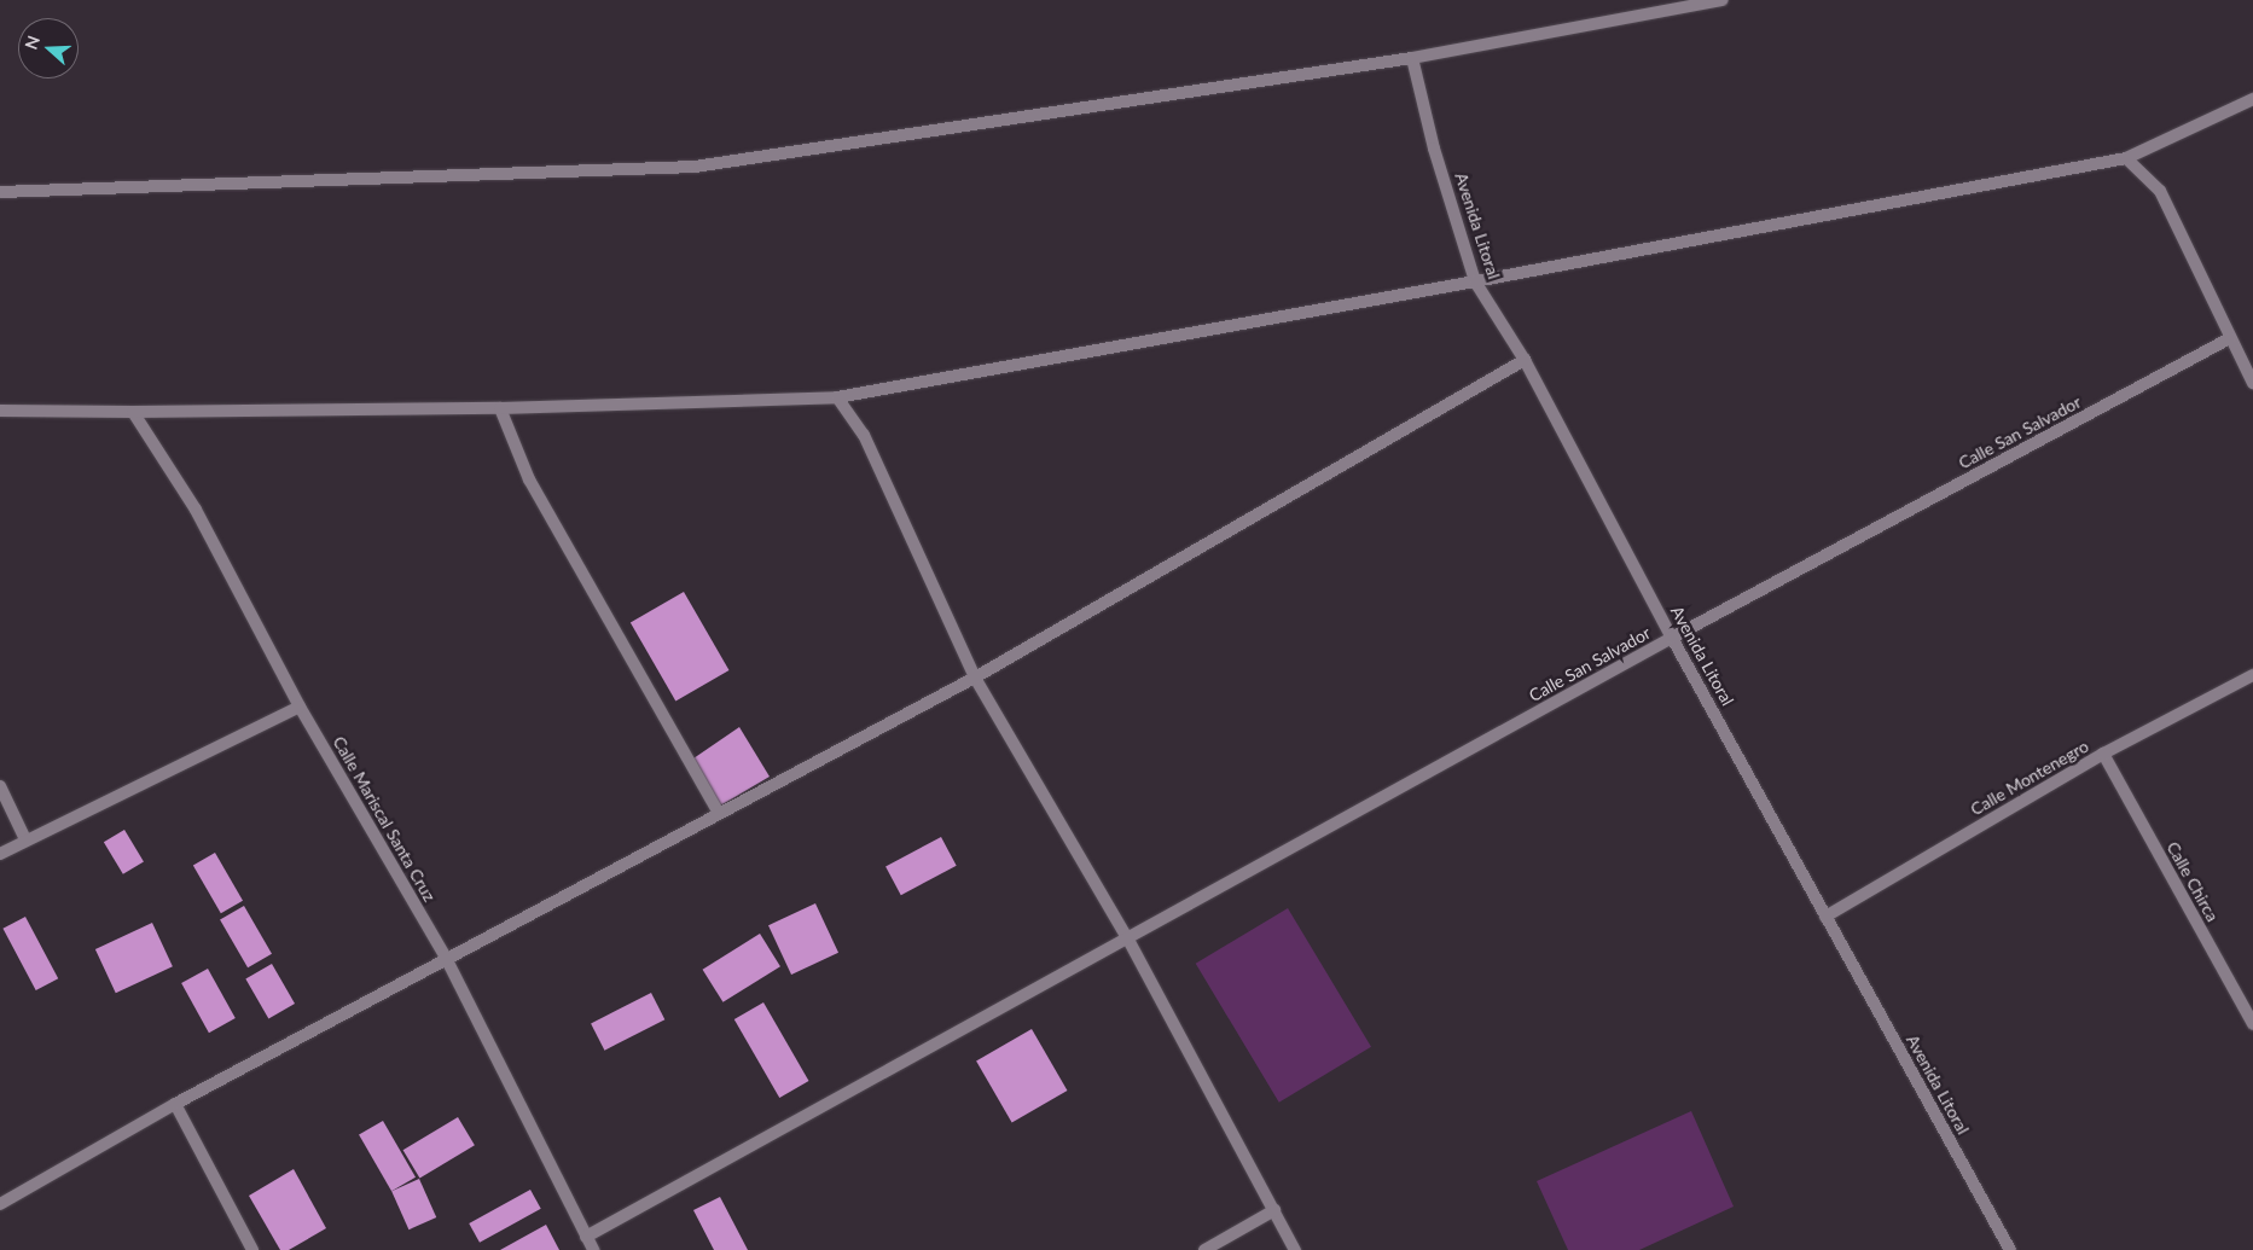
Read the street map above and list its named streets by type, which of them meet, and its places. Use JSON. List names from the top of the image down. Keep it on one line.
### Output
{"streets":{"street":["Avenida Litoral","Calle San Salvador","Calle Montenegro","Calle Mariscal Santa Cruz","Calle Chirca"]},"crossings":[["Avenida Litoral","Calle San Salvador"],["Avenida Litoral","Calle Montenegro"],["Calle San Salvador","Calle Mariscal Santa Cruz"],["Calle Montenegro","Calle Chirca"]],"north":"left"}
